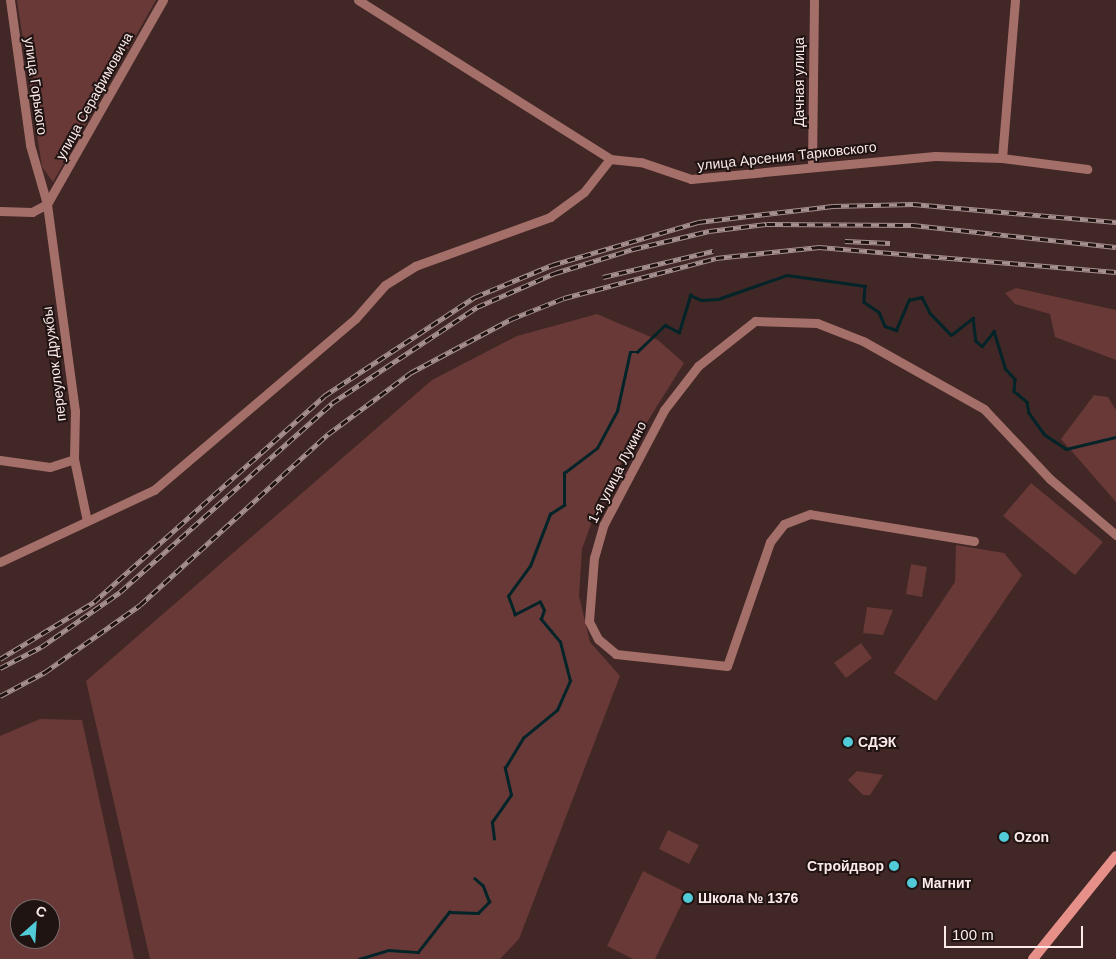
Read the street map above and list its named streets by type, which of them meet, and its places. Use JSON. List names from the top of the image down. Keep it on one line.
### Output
{"streets":{"street":["Дачная улица","улица Горького","улица Серафимовича","улица Арсения Тарковского","переулок Дружбы","1-я улица Лукино"]},"crossings":[["Дачная улица","улица Арсения Тарковского"],["улица Горького","улица Серафимовича"],["улица Горького","переулок Дружбы"],["улица Серафимовича","переулок Дружбы"]],"places":["СДЭК","Ozon","Стройдвор","Магнит","Школа № 1376"],"scale_bar":"100 m","north":"top right"}
